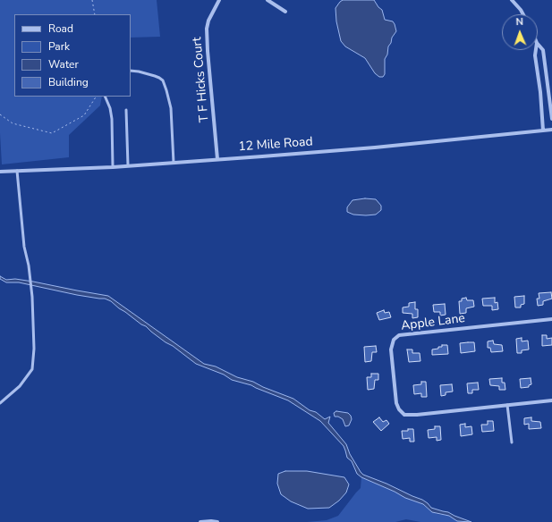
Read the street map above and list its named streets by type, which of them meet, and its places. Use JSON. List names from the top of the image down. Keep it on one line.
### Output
{"streets":{"street":["T F Hicks Court","12 Mile Road","Apple Lane"]},"crossings":[["T F Hicks Court","12 Mile Road"]],"legend":["Road","Park","Water","Building"],"north":"top"}
